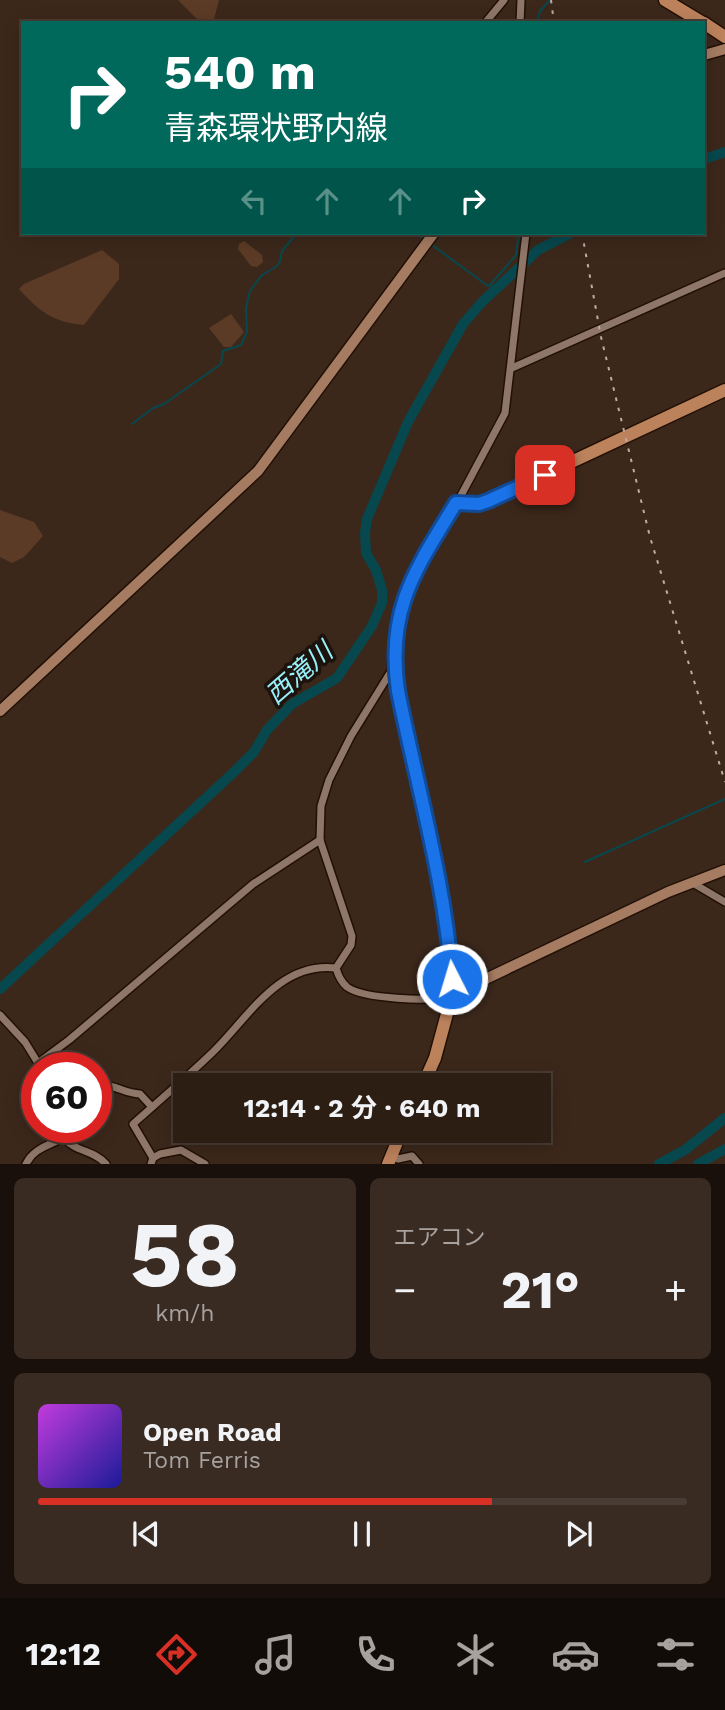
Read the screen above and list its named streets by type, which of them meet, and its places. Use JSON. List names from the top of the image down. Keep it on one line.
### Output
{"water":["西滝川"],"page":{"turn":["540 m","青森環状野内線"],"limit":"60","trip":"12:14 · 2 分 · 640 m","tile":[["58","km/h"],"エアコン"],"heat":["−","21°","+"],"song":["Open Road","Tom Ferris"],"tabs":"12:12"}}
